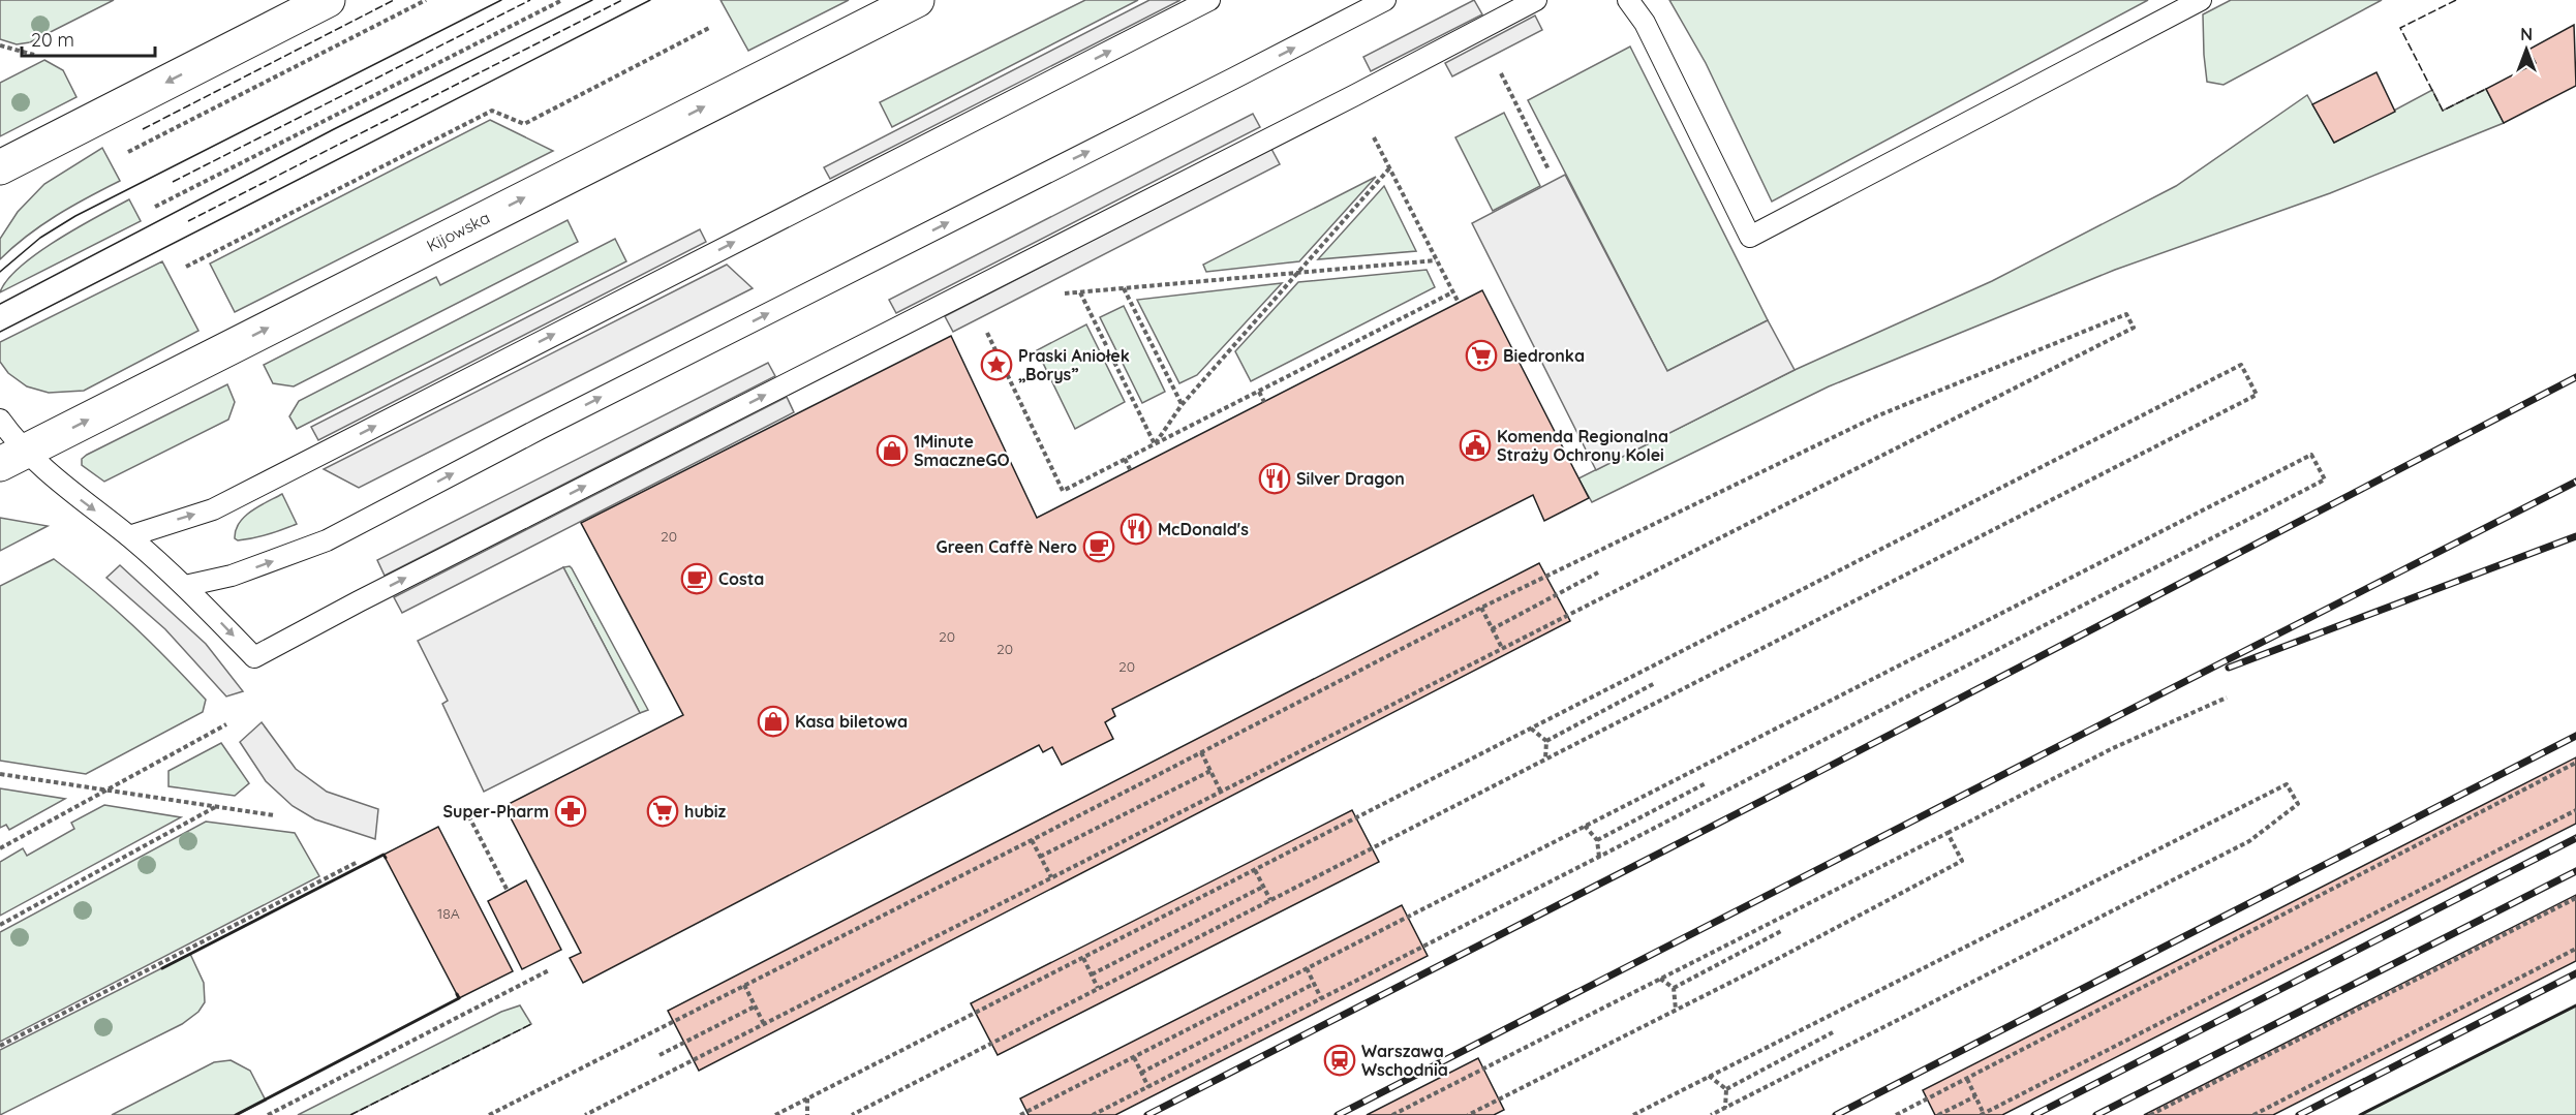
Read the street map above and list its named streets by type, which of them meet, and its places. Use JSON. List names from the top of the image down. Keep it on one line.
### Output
{"streets":{"street":["Kijowska"]},"places":{"supermarket":["Biedronka","hubiz"],"place":["Praski Aniołek „Borys”"],"public building":["Komenda Regionalna Straży Ochrony Kolei"],"shop":["1Minute SmaczneGO","Kasa biletowa"],"restaurant":["Silver Dragon","McDonald's"],"cafe":["Green Caffè Nero","Costa"],"pharmacy":["Super-Pharm"],"station":["Warszawa Wschodnia"]},"house_numbers":["20","20","20","20","18A"],"scale_bar":"20 m","north":"top"}
